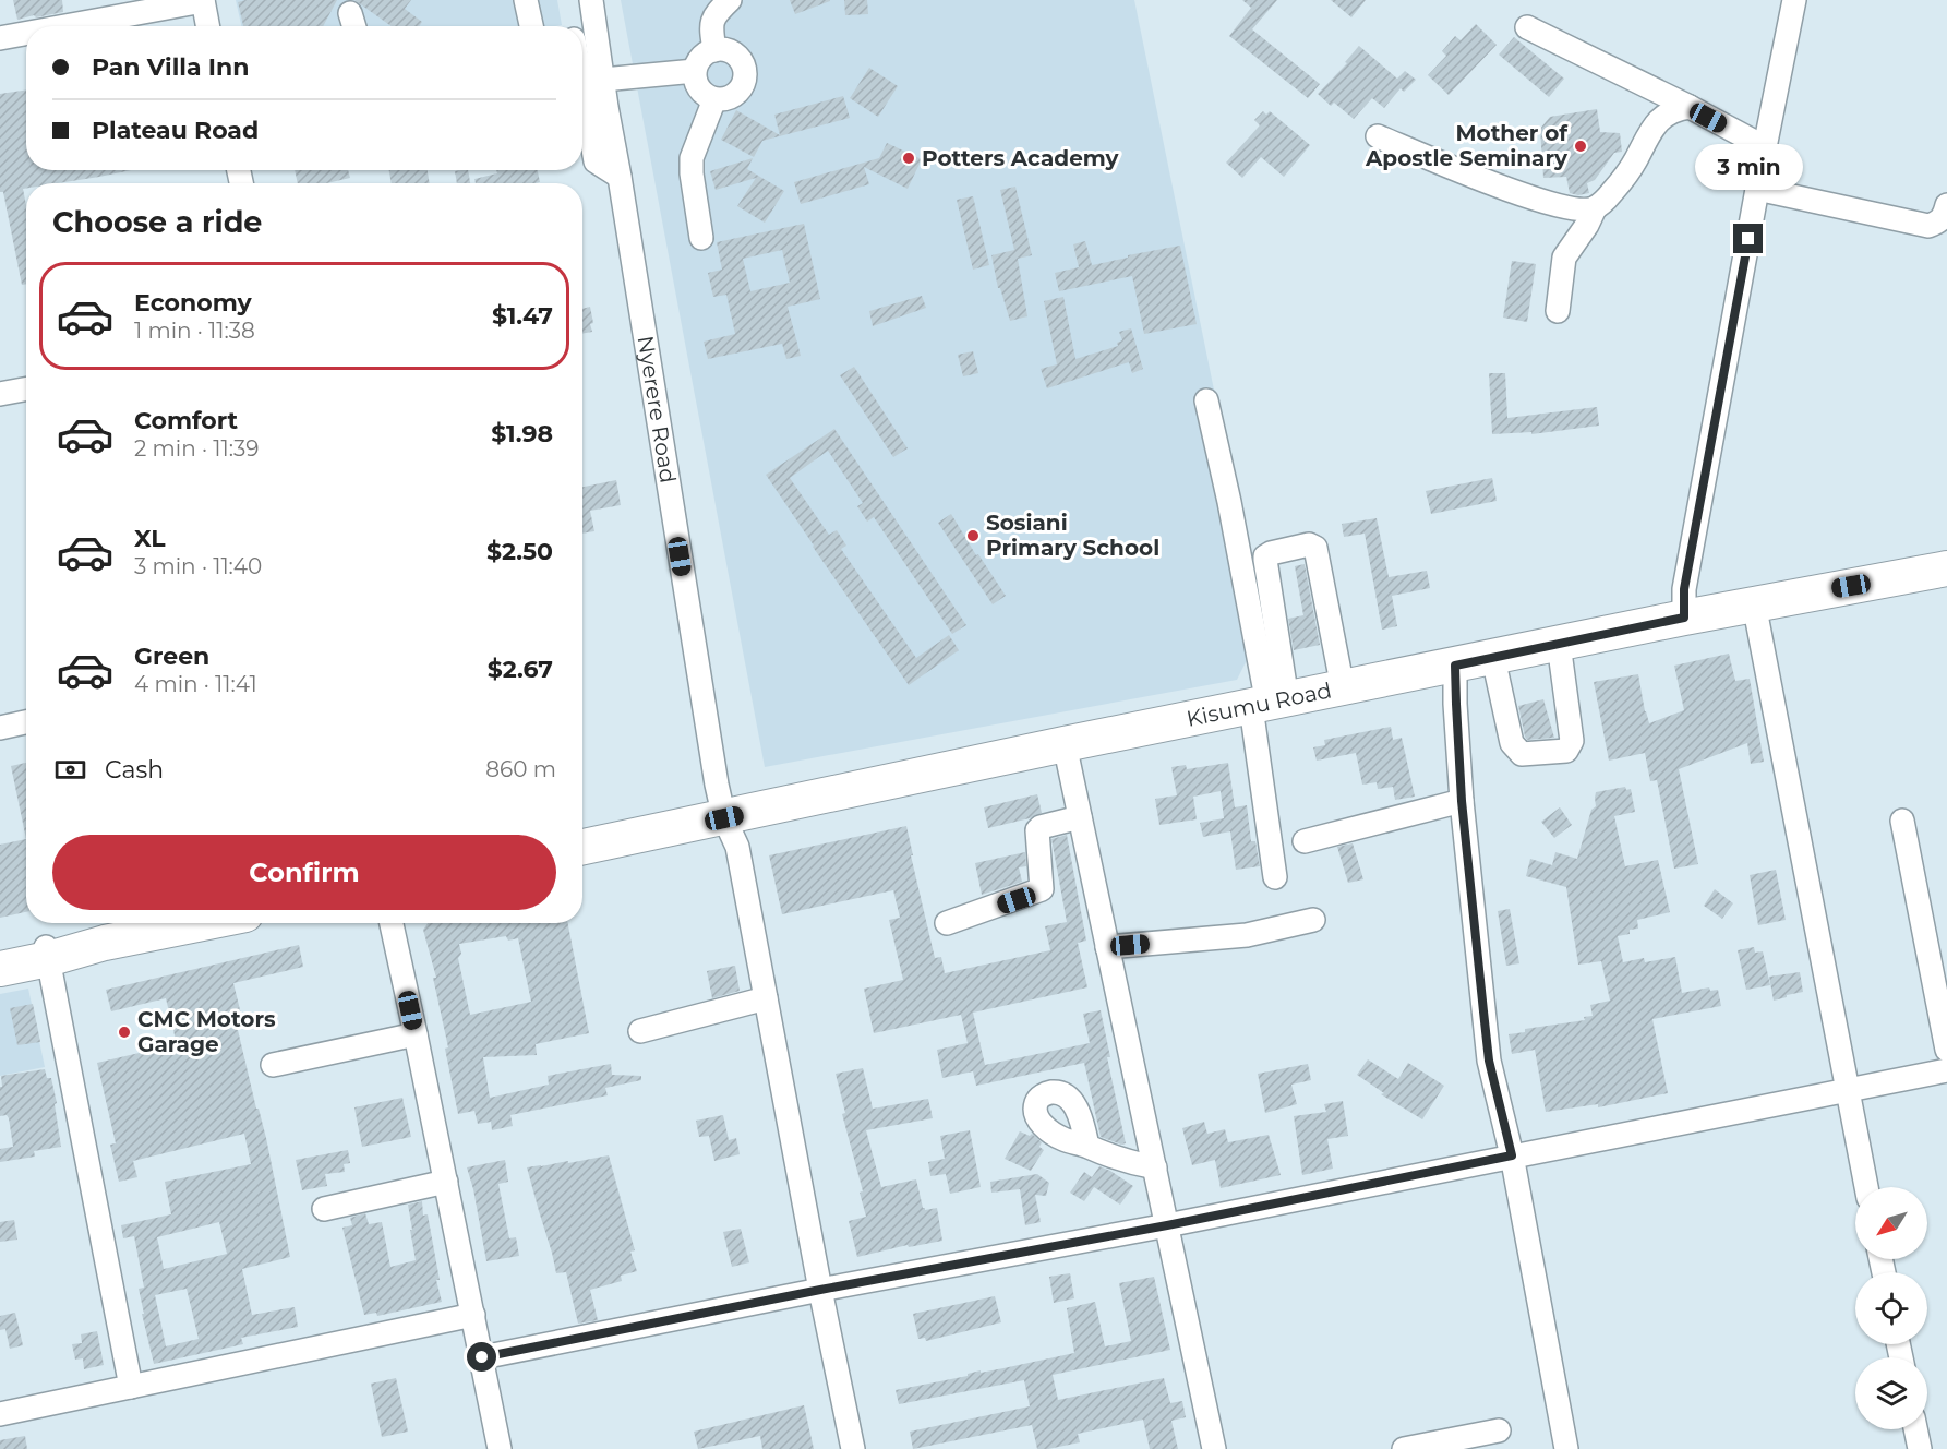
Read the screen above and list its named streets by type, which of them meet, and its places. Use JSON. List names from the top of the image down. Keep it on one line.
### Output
{"streets":{"highway":["Kisumu Road"],"street":["Nyerere Road"]},"crossings":[["Nyerere Road","Kisumu Road"]],"places":["Mother of Apostle Seminary","Potters Academy","Sosiani Primary School","CMC Motors Garage"],"north":"bottom left","page":{"banner":["Pan Villa Inn","Plateau Road"],"bubble":"3 min","heading":"Choose a ride","list":[{"name":"Economy","note":"1 min · 11:38","value":"$1.47"},{"name":"Comfort","note":"2 min · 11:39","value":"$1.98"},{"name":"XL","note":"3 min · 11:40","value":"$2.50"},{"name":"Green","note":"4 min · 11:41","value":"$2.67"}],"pay":["Cash","860 m"],"buttons":"Confirm"}}
